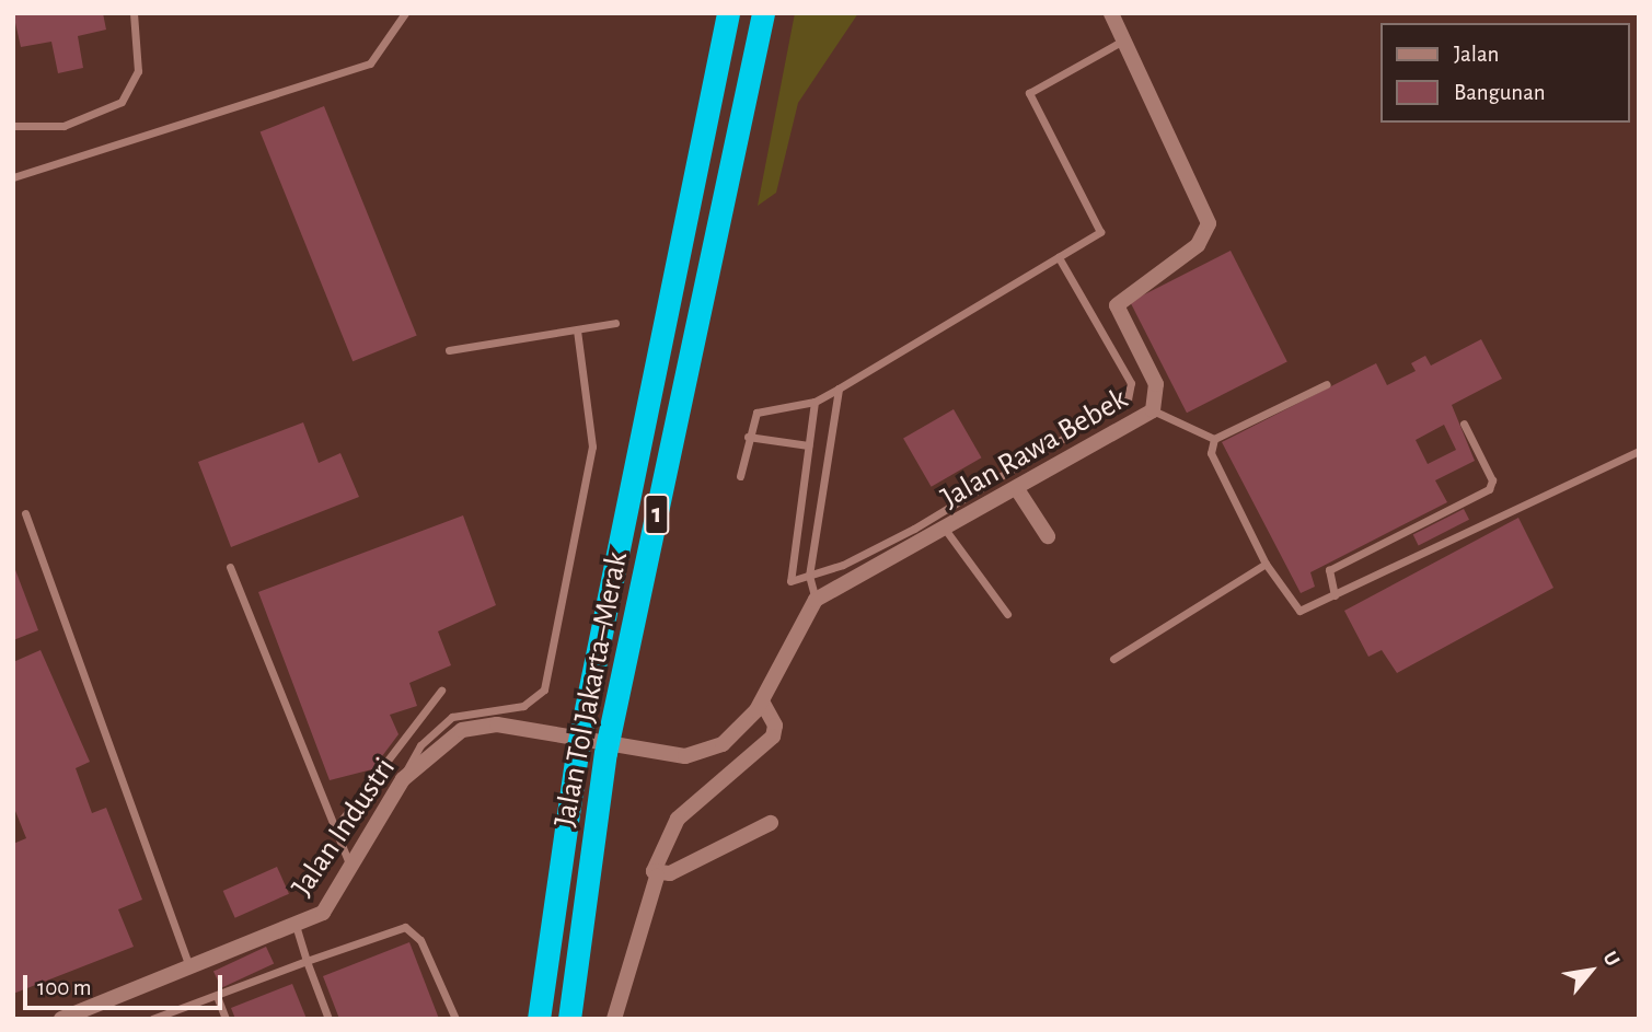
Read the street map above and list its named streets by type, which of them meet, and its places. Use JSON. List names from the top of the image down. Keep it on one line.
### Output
{"streets":{"highway":["1","Jalan Tol Jakarta–Merak"],"street":["Jalan Rawa Bebek","Jalan Industri"]},"legend":["Jalan","Bangunan"],"scale_bar":"100 m","north":"top right"}
